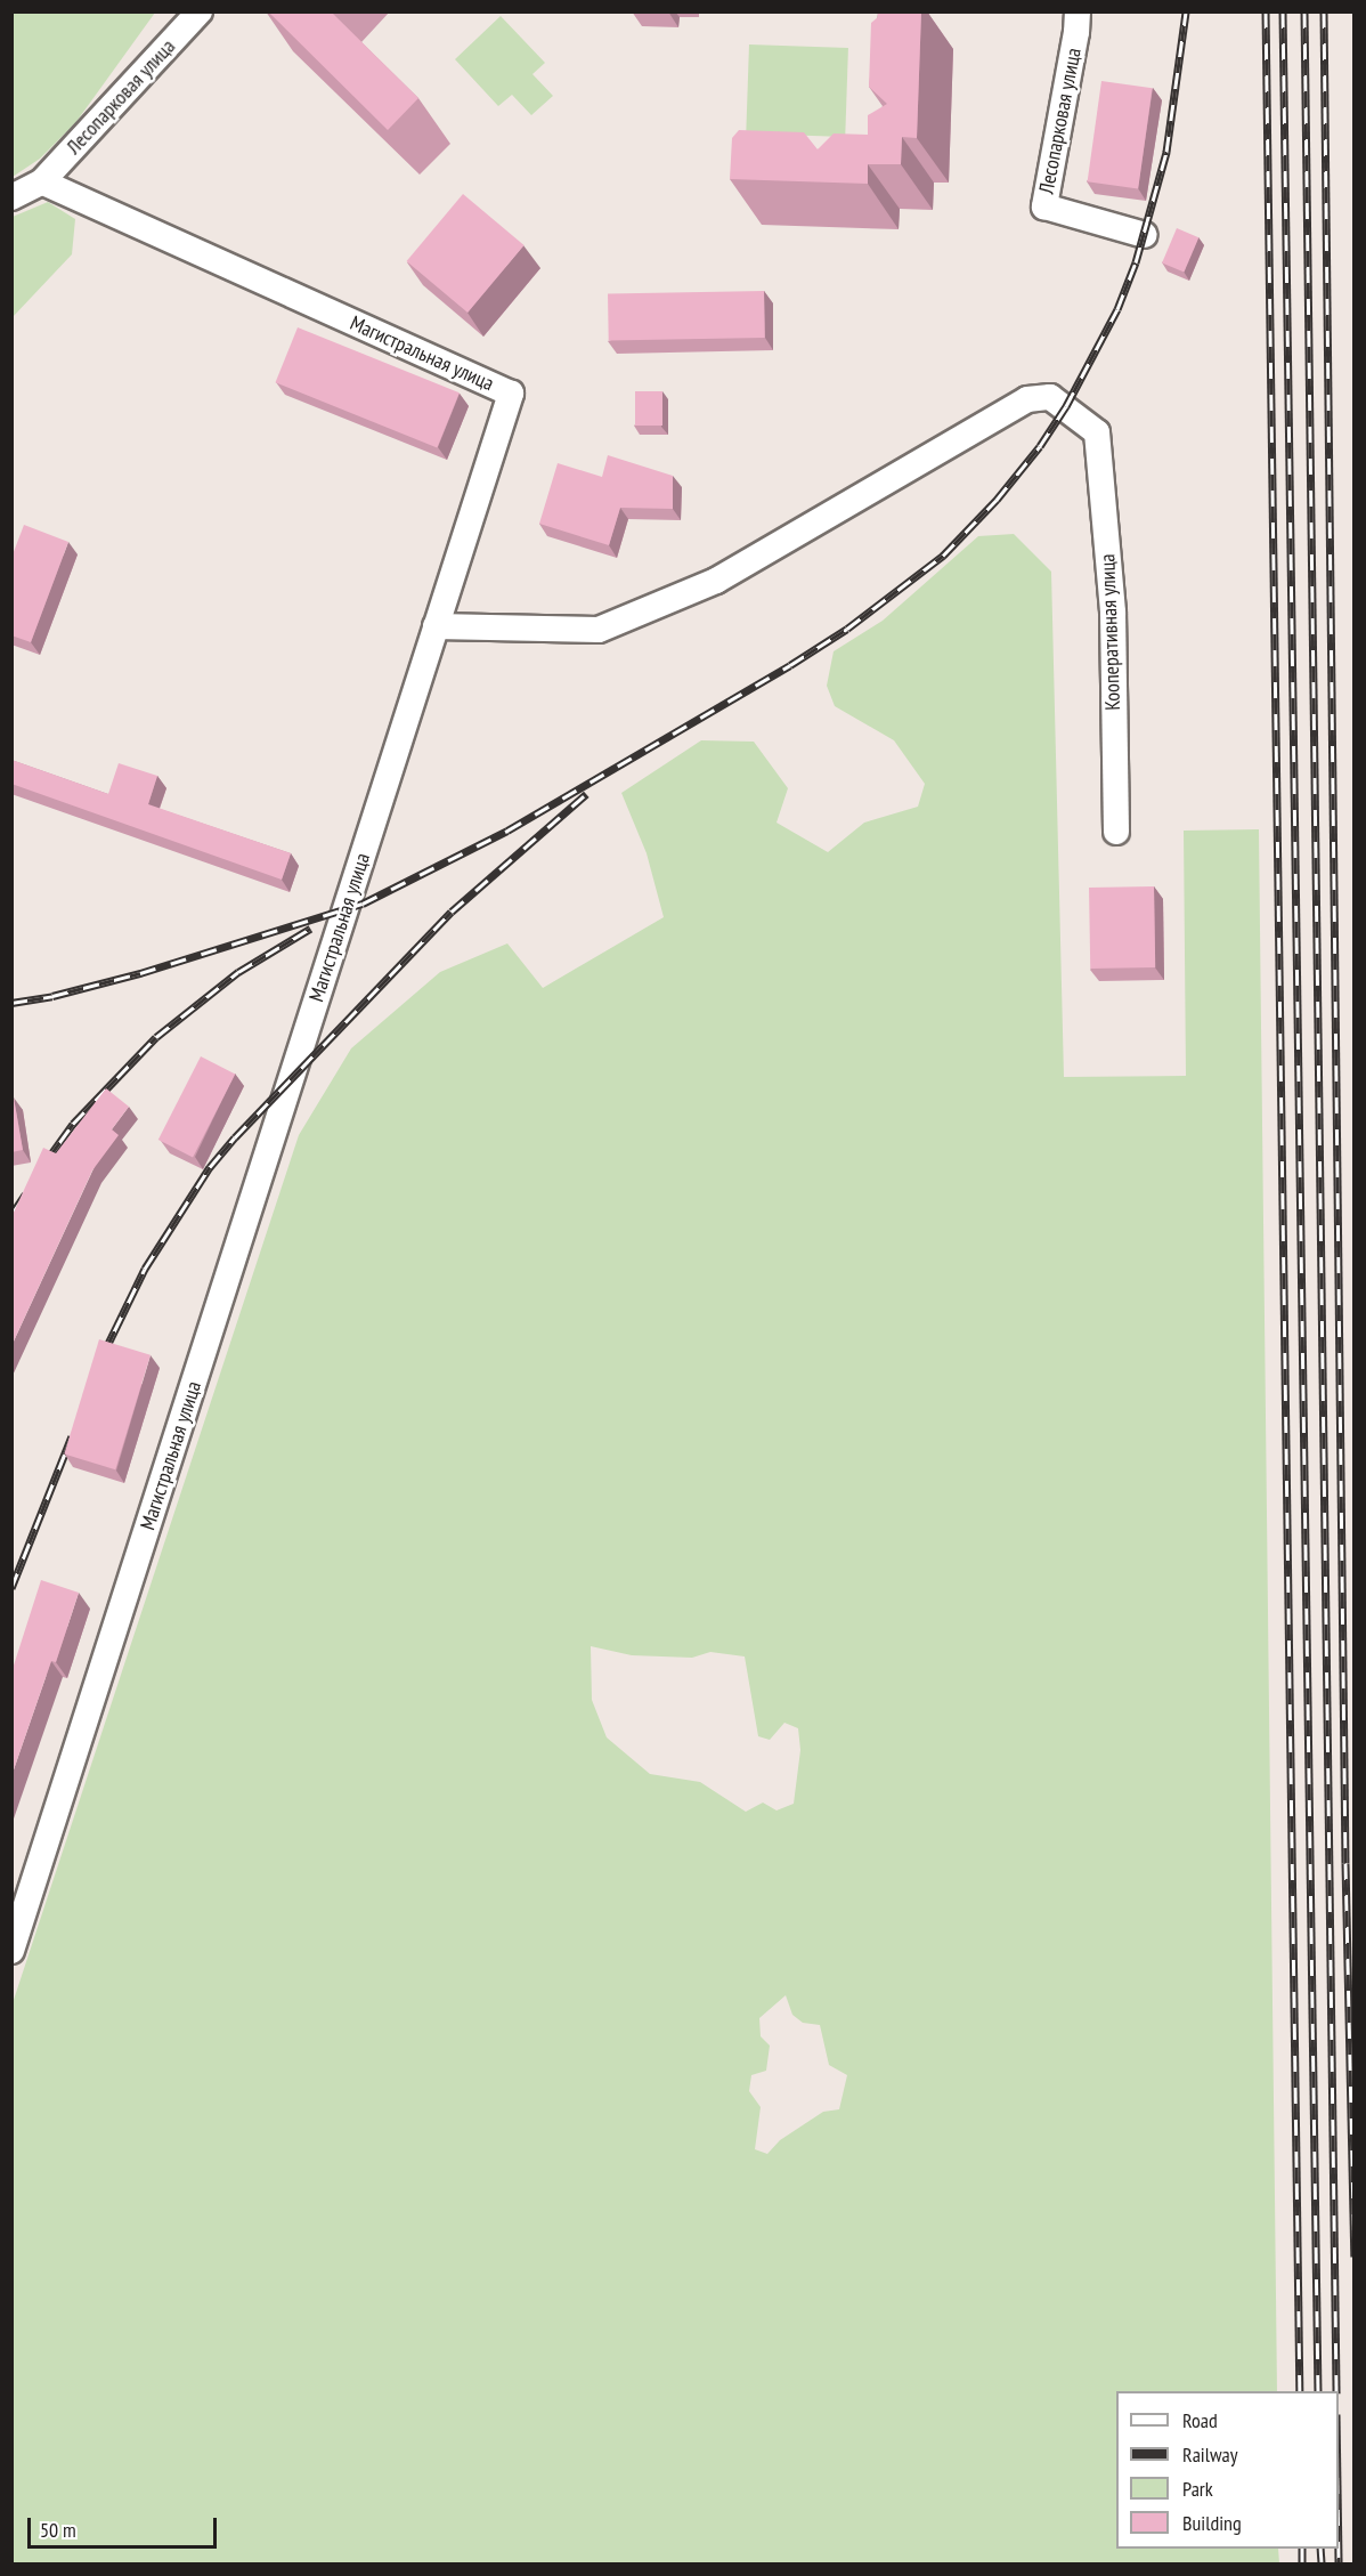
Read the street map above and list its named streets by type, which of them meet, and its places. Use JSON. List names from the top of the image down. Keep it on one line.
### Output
{"streets":{"street":["Лесопарковая улица","Магистральная улица","Кооперативная улица"]},"crossings":[["Лесопарковая улица","Магистральная улица"],["Магистральная улица","Кооперативная улица"]],"legend":["Road","Railway","Park","Building"],"scale_bar":"50 m"}
